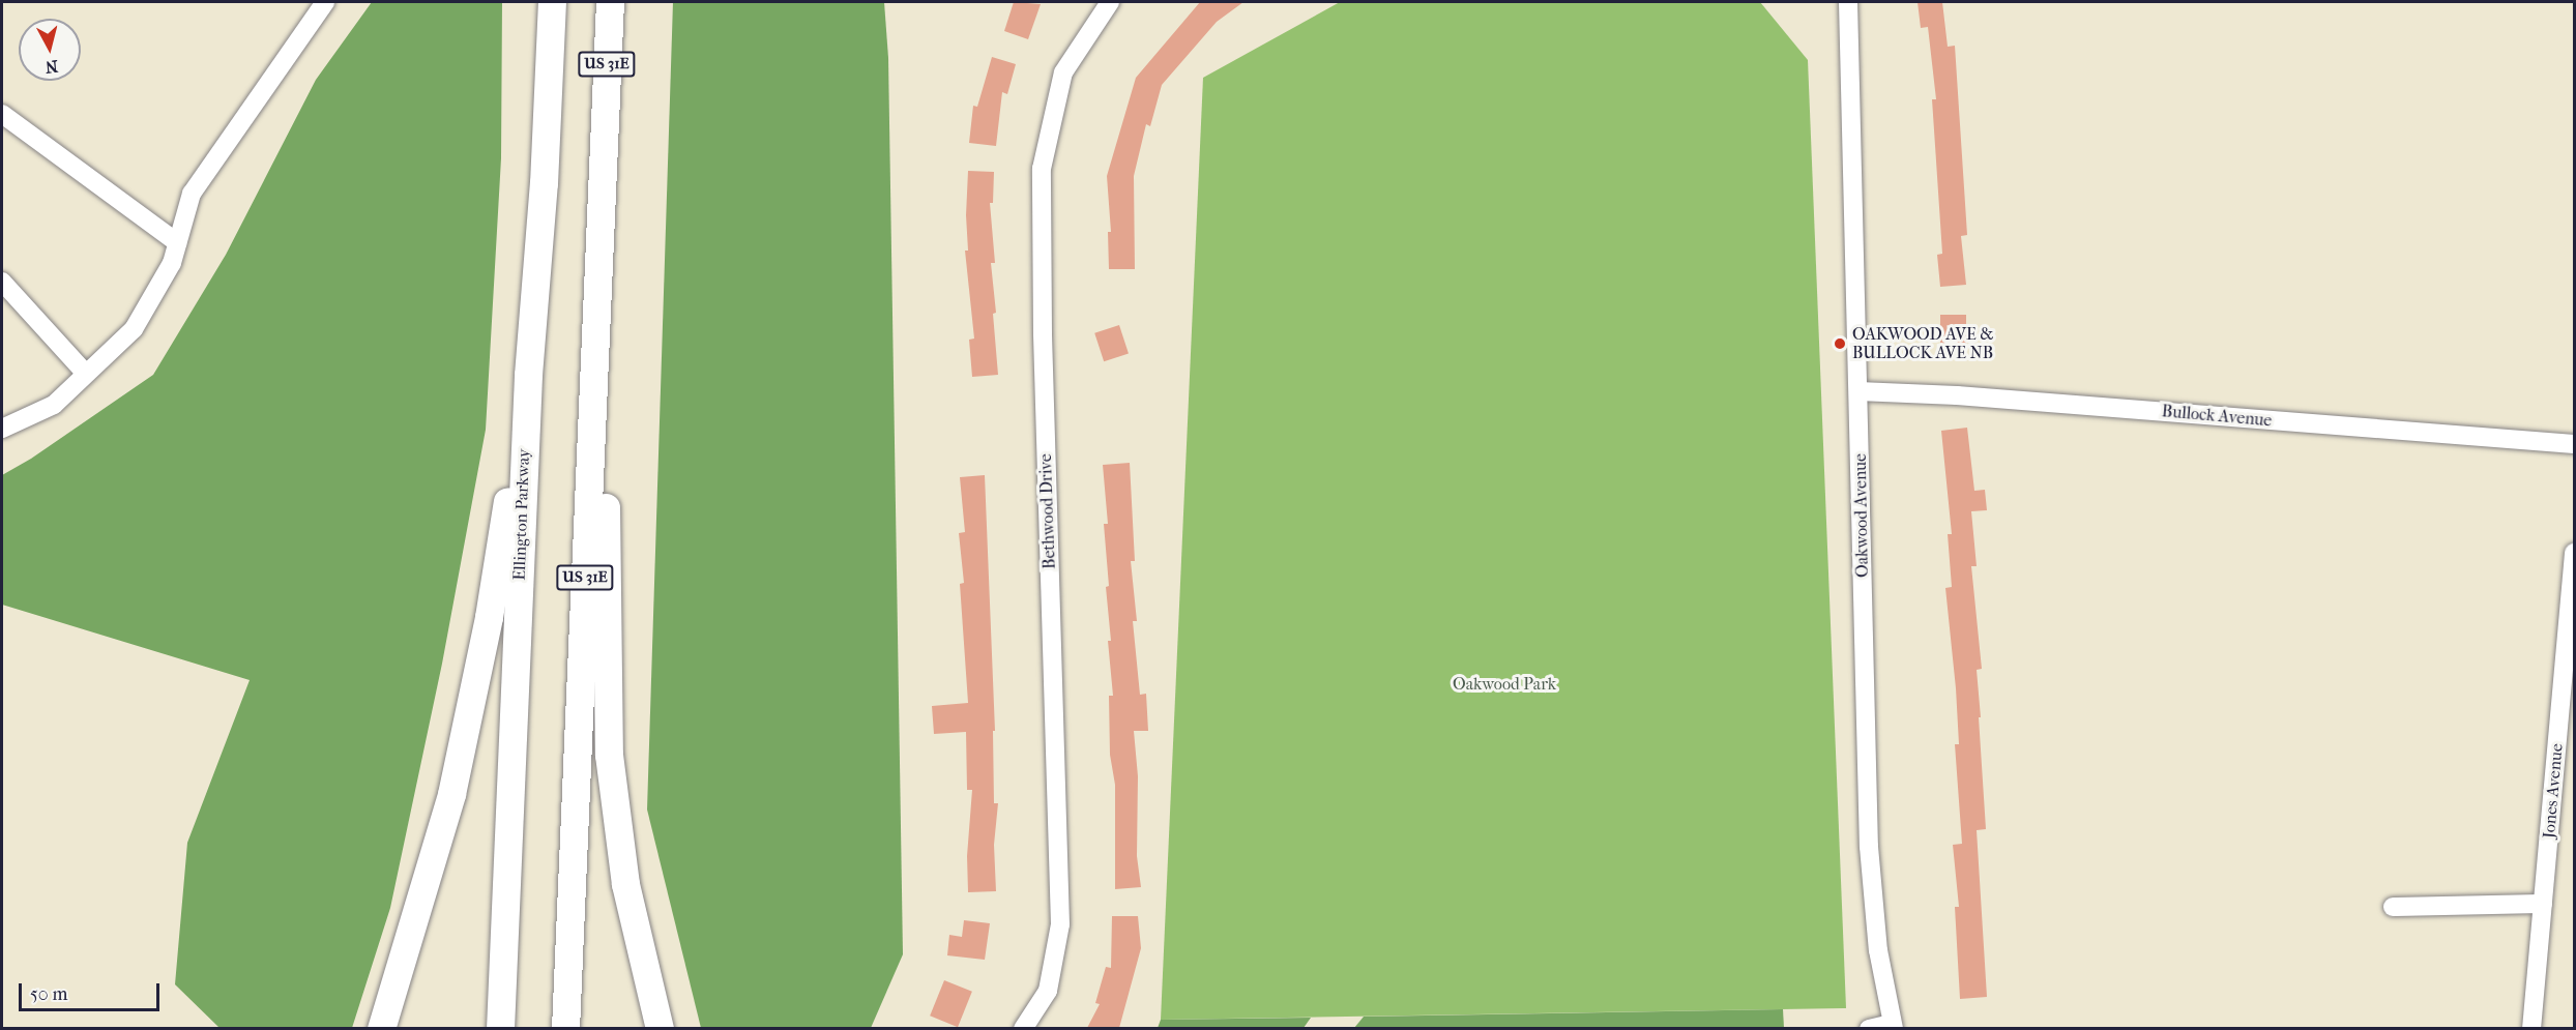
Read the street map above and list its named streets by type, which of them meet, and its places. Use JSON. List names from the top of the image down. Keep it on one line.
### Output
{"streets":{"highway":["US 31E","Ellington Parkway"],"street":["Bullock Avenue","Bethwood Drive","Oakwood Avenue","Jones Avenue"]},"crossings":[["Bullock Avenue","Oakwood Avenue"]],"parks":["Oakwood Park"],"places":["OAKWOOD AVE & BULLOCK AVE NB"],"scale_bar":"50 m","north":"bottom"}
